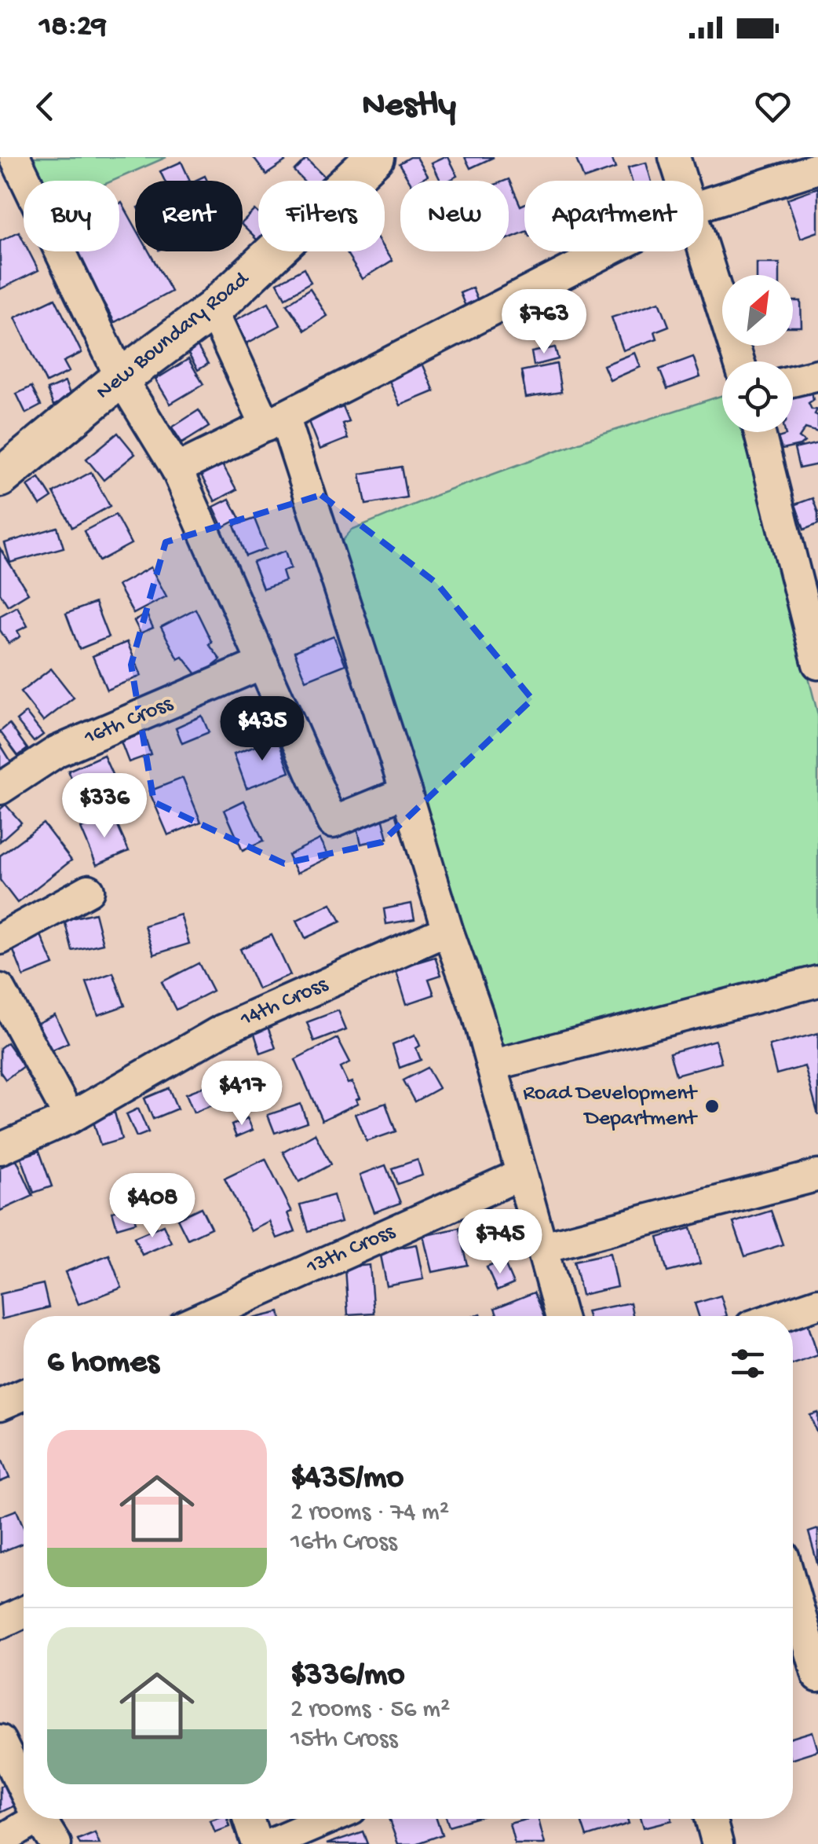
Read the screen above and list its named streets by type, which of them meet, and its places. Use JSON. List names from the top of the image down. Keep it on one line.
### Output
{"streets":{"main road":["New Boundary Road"],"street":["16th Cross","14th Cross","13th Cross"]},"places":["Road Development Department"],"north":"top right","page":{"status":"18:29","header":"Nestly","chip":["Buy","Rent","Filters","New","Apartment"],"price":["$763","$435","$336","$417","$408","$745"],"heading":"6 homes","list":[{"name":"$435/mo","note":"2 rooms · 74 m² · 16th Cross"},{"name":"$336/mo","note":"2 rooms · 56 m² · 15th Cross"}]}}
